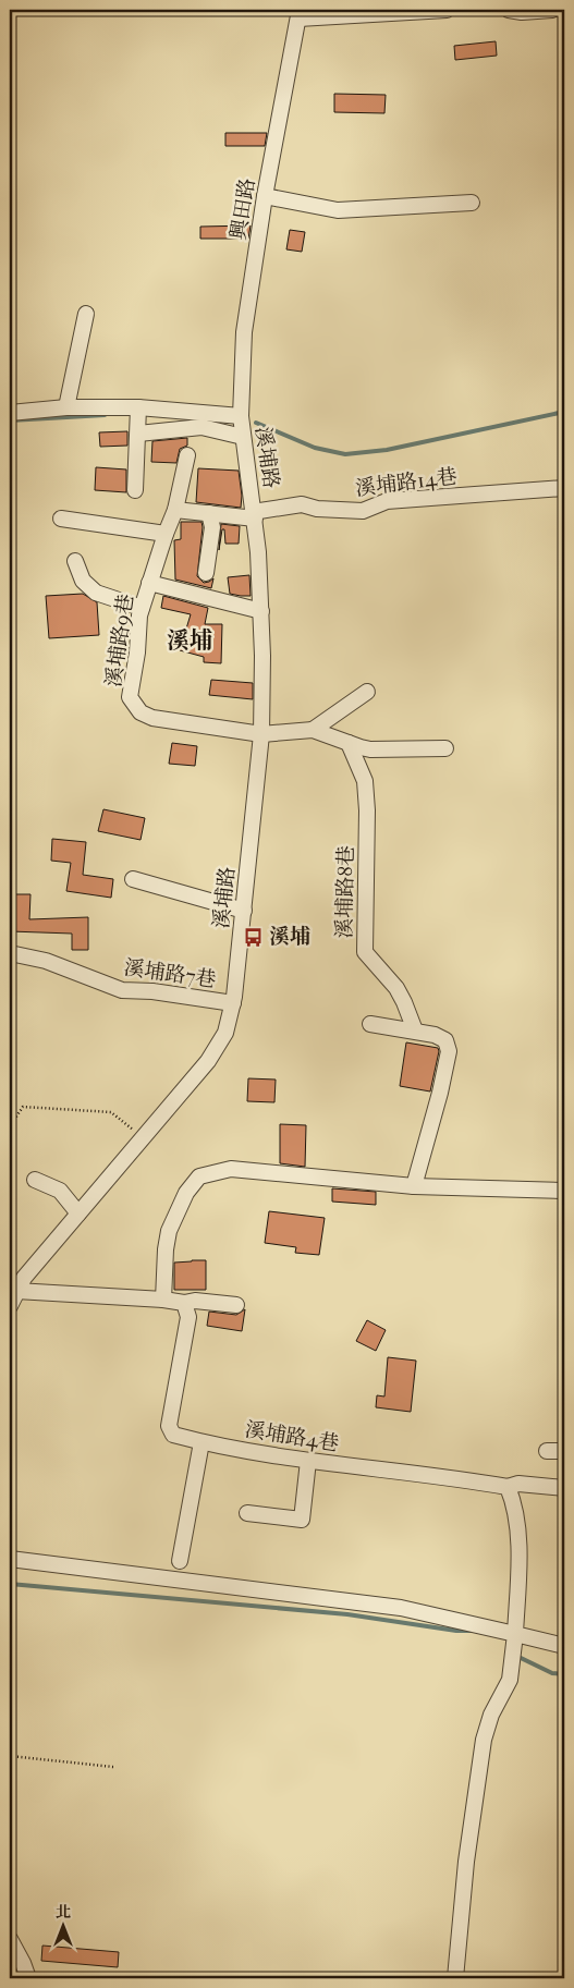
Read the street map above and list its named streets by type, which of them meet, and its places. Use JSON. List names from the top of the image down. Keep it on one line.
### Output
{"streets":{"street":["興田路","溪埔路","溪埔路14巷","溪埔路9巷","溪埔路8巷","溪埔路7巷","溪埔路4巷"]},"crossings":[["興田路","溪埔路"],["溪埔路","溪埔路14巷"],["溪埔路","溪埔路9巷"],["溪埔路","溪埔路7巷"],["溪埔路14巷","溪埔路9巷"]],"districts":["溪埔"],"places":{"bus stop":["溪埔"]},"north":"top"}
